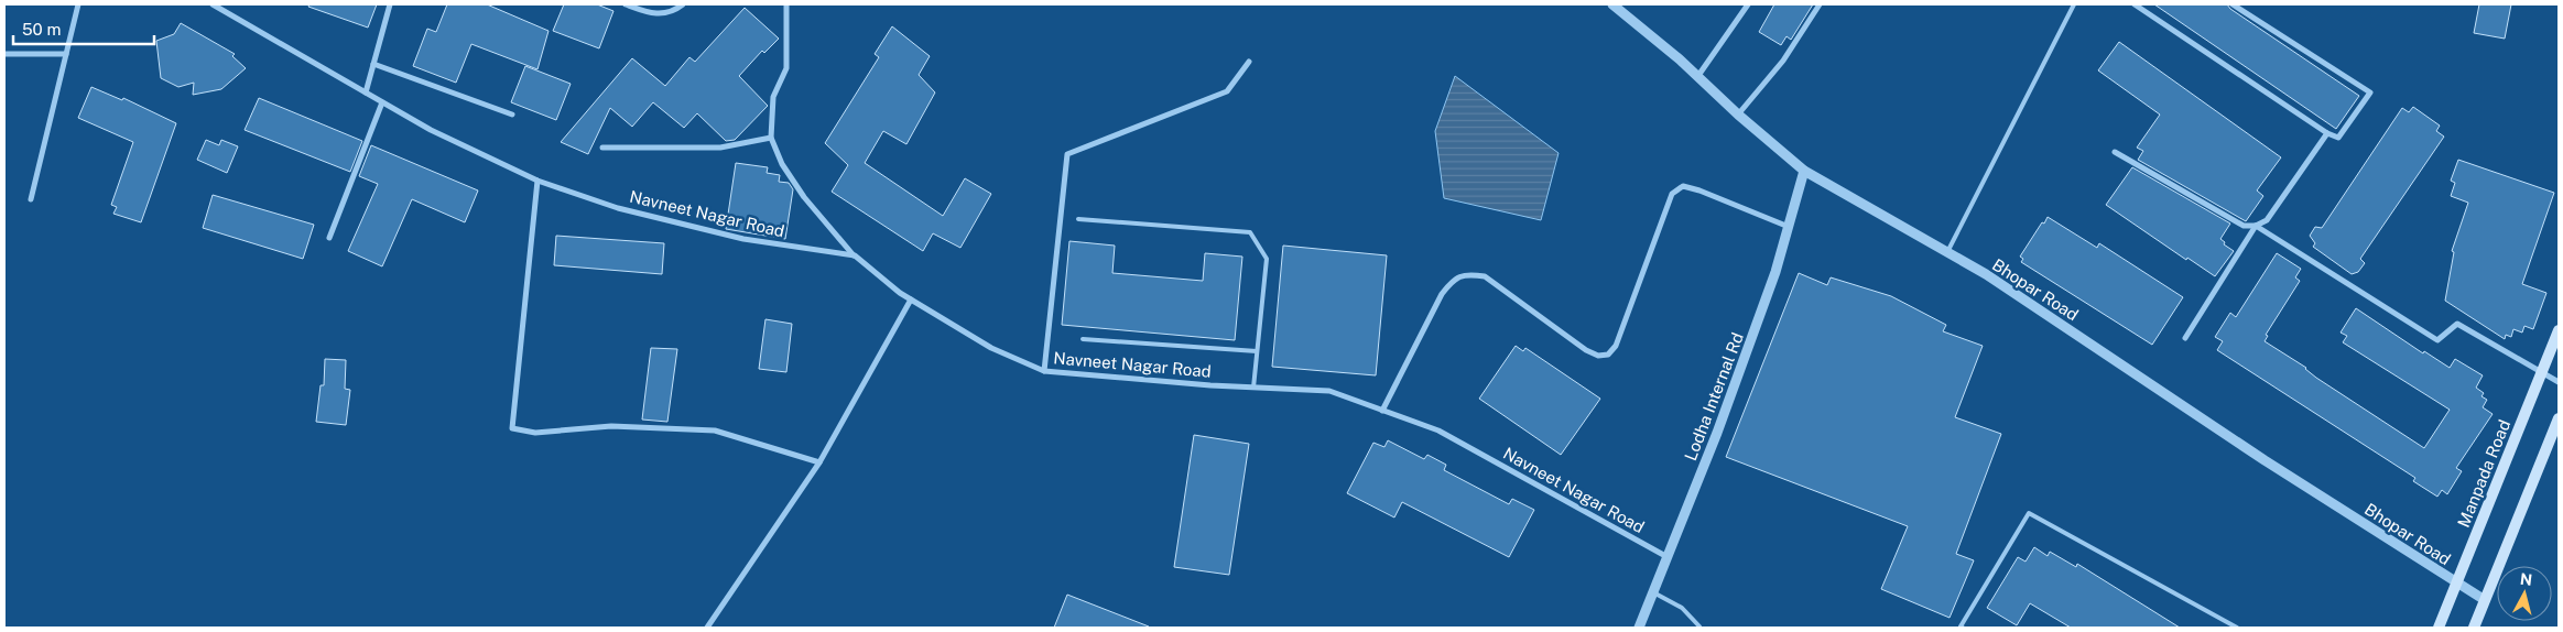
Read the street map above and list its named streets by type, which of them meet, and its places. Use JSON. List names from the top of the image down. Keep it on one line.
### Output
{"streets":{"main road":["Manpada Road"],"street":["Navneet Nagar Road","Bhopar Road","Lodha Internal Rd"]},"crossings":[["Navneet Nagar Road","Lodha Internal Rd"],["Bhopar Road","Lodha Internal Rd"],["Bhopar Road","Manpada Road"]],"scale_bar":"50 m","north":"top"}
